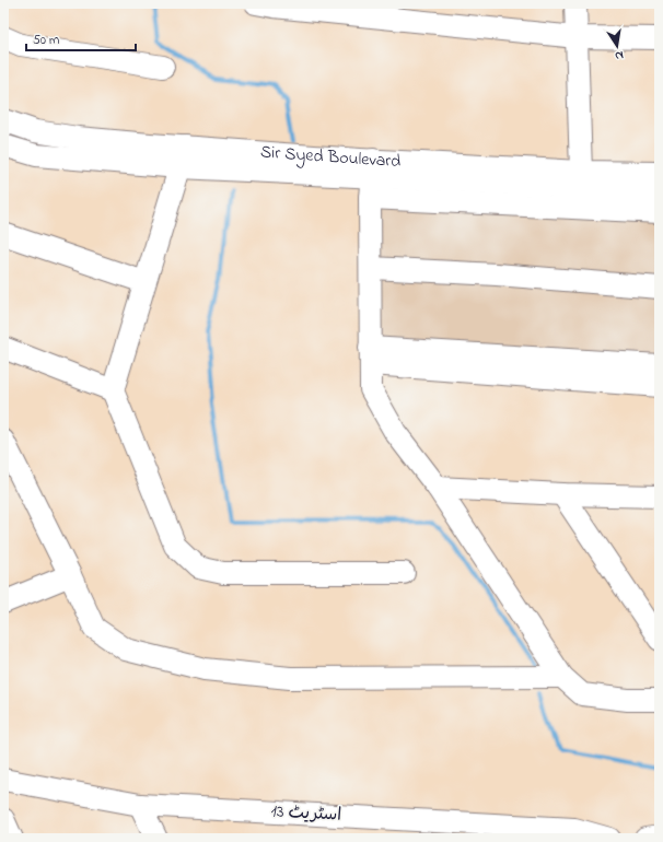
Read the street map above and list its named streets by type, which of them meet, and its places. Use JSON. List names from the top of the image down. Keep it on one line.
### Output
{"streets":{"street":["Sir Syed Boulevard","اسٹریٹ 13"]},"scale_bar":"50 m","north":"bottom"}
